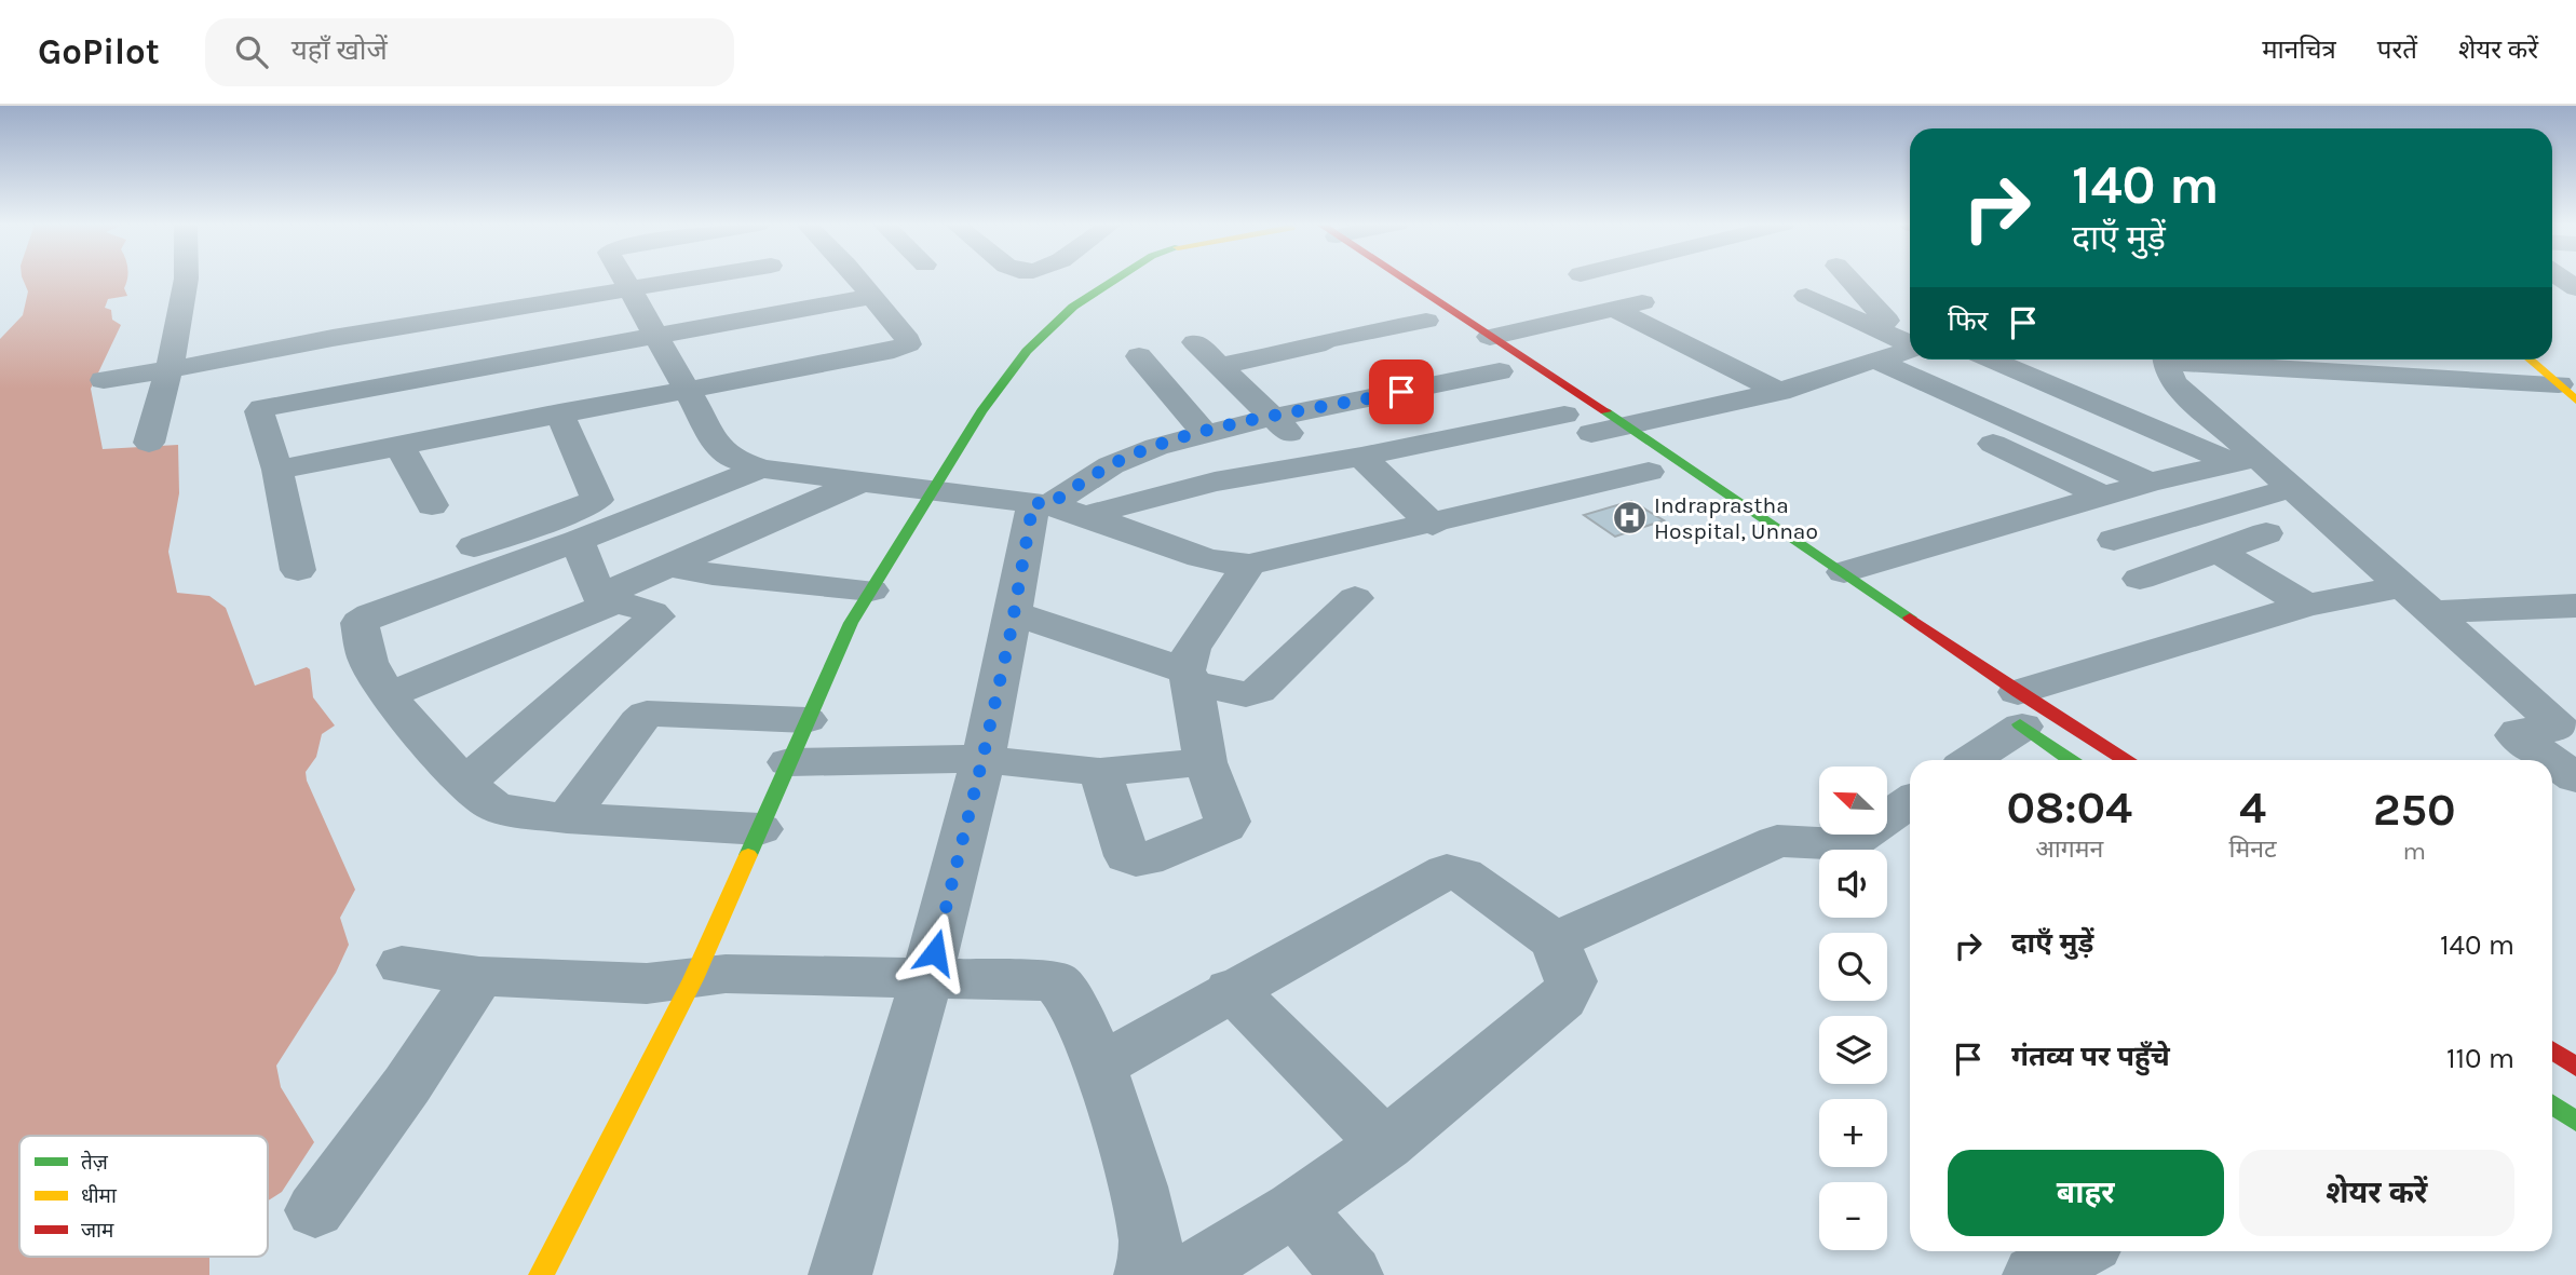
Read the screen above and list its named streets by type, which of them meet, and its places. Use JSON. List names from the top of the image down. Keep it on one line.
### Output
{"places":{"hospital":["Indraprastha Hospital, Unnao"]},"legend":["तेज़","धीमा","जाम"],"north":"top left","page":{"header":"GoPilot","search":"यहाँ खोजें","nav":["मानचित्र","परतें","शेयर करें"],"turn":["140 m","दाएँ मुड़ें"],"then":"फिर","eta":["08:04","आगमन","4","मिनट","250","m"],"map_buttons":["+","−"],"list":[{"name":"दाएँ मुड़ें","value":"140 m"},{"name":"गंतव्य पर पहुँचे","value":"110 m"}],"buttons":["बाहर","शेयर करें"]}}
